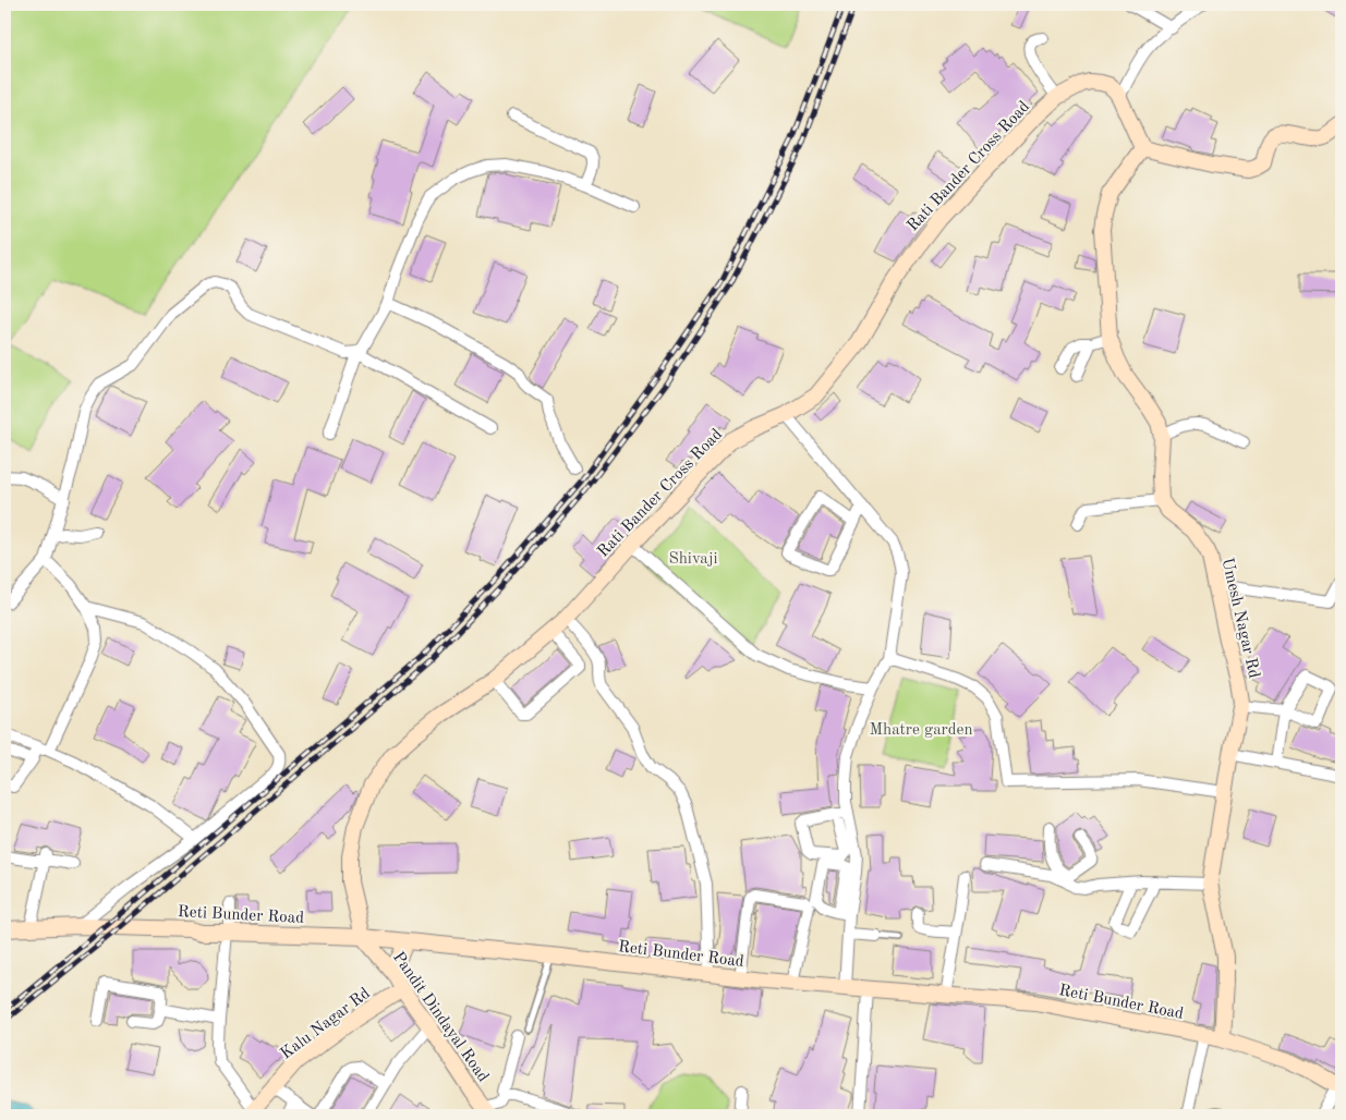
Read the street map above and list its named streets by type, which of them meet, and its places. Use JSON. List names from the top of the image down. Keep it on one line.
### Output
{"streets":{"street":["Rati Bander Cross Road","Umesh Nagar Rd","Reti Bunder Road","Pandit Dindayal Road","Kalu Nagar Rd"]},"crossings":[["Rati Bander Cross Road","Reti Bunder Road"],["Rati Bander Cross Road","Pandit Dindayal Road"],["Umesh Nagar Rd","Reti Bunder Road"],["Reti Bunder Road","Pandit Dindayal Road"],["Pandit Dindayal Road","Kalu Nagar Rd"]],"parks":["Shivaji","Mhatre garden"]}
